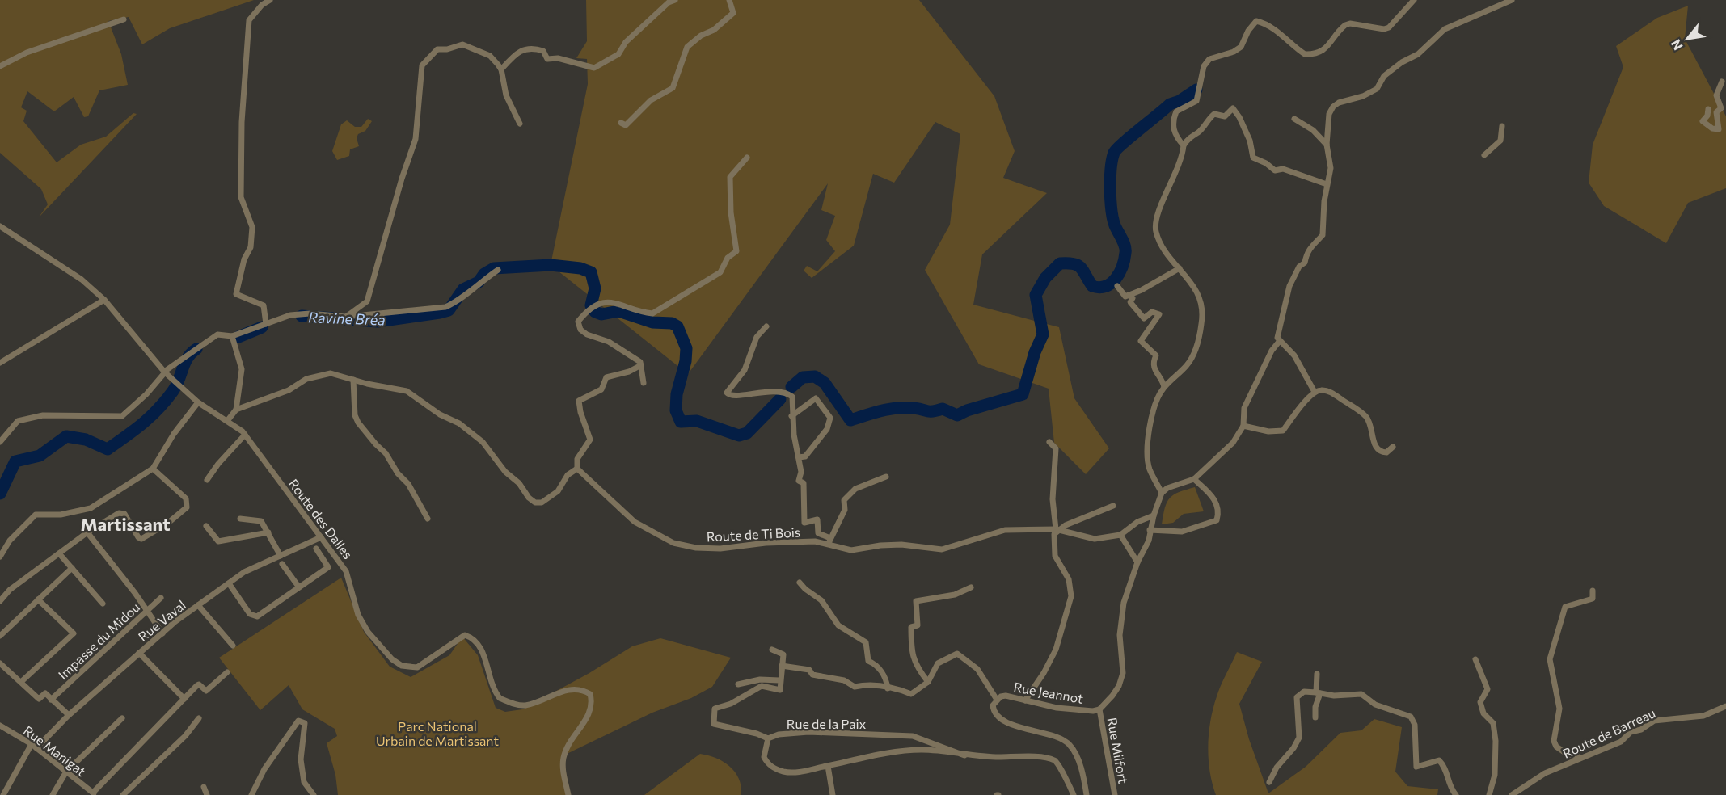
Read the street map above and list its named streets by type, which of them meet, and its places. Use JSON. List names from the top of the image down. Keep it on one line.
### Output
{"streets":{"street":["Route des Dalles","Route de Ti Bois","Rue Vaval","Impasse du Midou","Rue Jeannot","Rue de la Paix","Route de Barreau","Rue Manigat","Rue Milfort"]},"crossings":[["Route des Dalles","Rue Vaval"],["Route de Ti Bois","Rue Jeannot"],["Rue Vaval","Rue Manigat"],["Rue Jeannot","Rue Milfort"]],"districts":["Martissant"],"water":["Ravine Bréa"],"parks":["Parc National Urbain de Martissant"],"north":"bottom left"}
